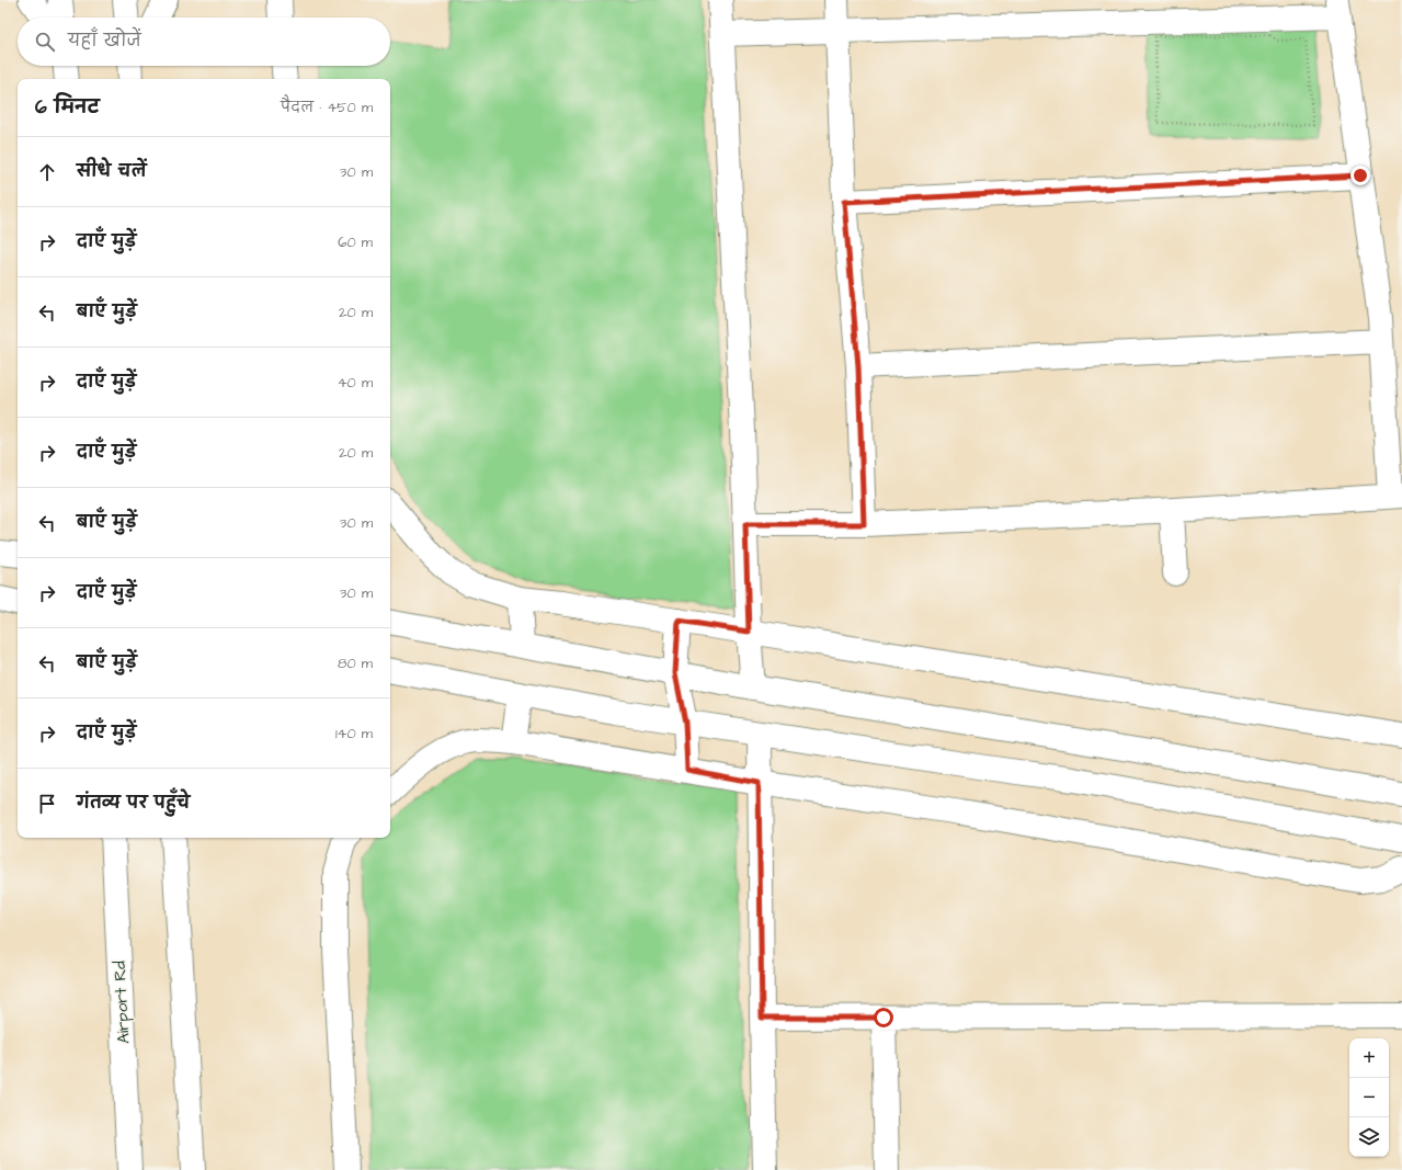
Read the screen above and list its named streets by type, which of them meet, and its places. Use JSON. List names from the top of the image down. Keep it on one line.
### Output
{"streets":{"street":["Airport Rd"]},"page":{"search":"यहाँ खोजें","heading":["6 मिनट","पैदल · 450 m"],"list":[["सीधे चलें","30 m"],["दाएँ मुड़ें","60 m"],["बाएँ मुड़ें","20 m"],["दाएँ मुड़ें","40 m"],["दाएँ मुड़ें","20 m"],["बाएँ मुड़ें","30 m"],["दाएँ मुड़ें","30 m"],["बाएँ मुड़ें","80 m"],["दाएँ मुड़ें","140 m"],"गंतव्य पर पहुँचे"],"map_buttons":["+","−"]}}
